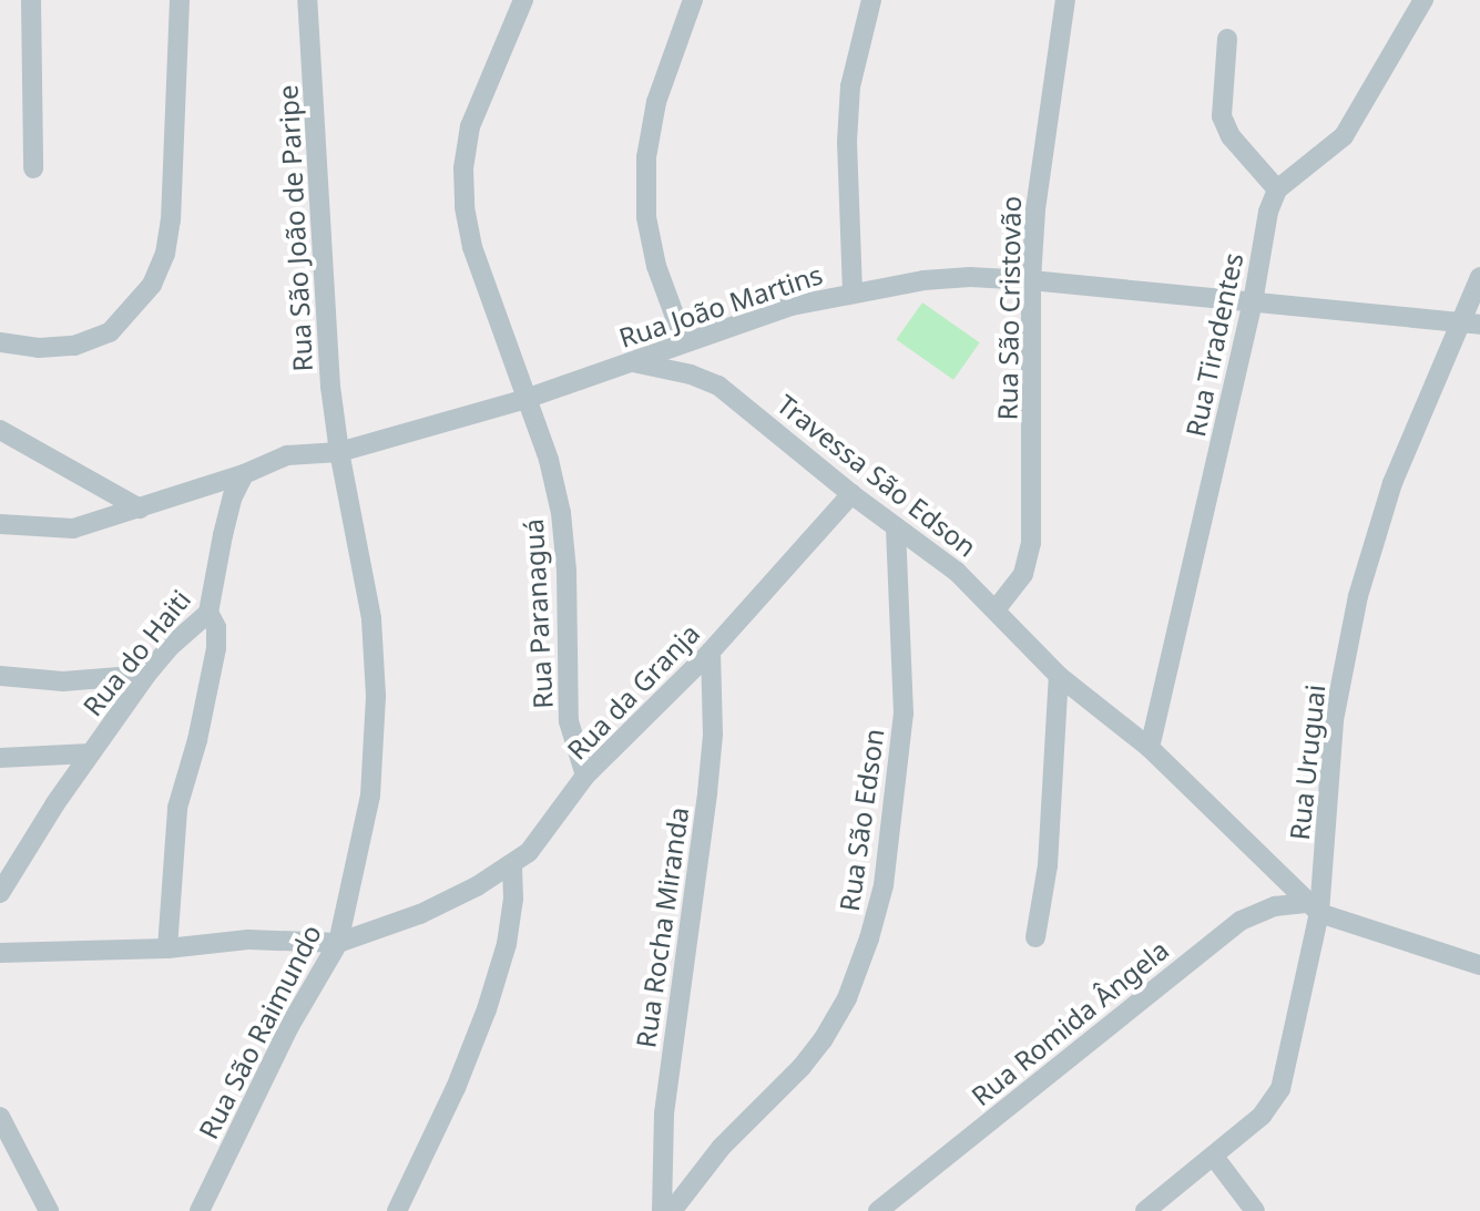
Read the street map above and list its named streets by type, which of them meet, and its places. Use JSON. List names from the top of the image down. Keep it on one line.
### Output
{"streets":{"street":["Rua São João de Paripe","Rua João Martins","Rua São Cristovão","Rua Tiradentes","Travessa São Edson","Rua Paranaguá","Rua do Haiti","Rua da Granja","Rua Uruguai","Rua São Edson","Rua Rocha Miranda","Rua Romida Ângela","Rua São Raimundo"]},"crossings":[["Rua São João de Paripe","Rua João Martins"],["Rua São João de Paripe","Rua São Raimundo"],["Rua João Martins","Rua São Cristovão"],["Rua João Martins","Rua Tiradentes"],["Rua João Martins","Travessa São Edson"],["Rua João Martins","Rua Paranaguá"],["Rua João Martins","Rua do Haiti"],["Rua João Martins","Rua Uruguai"],["Rua João Martins","Rua São Raimundo"],["Rua São Cristovão","Travessa São Edson"],["Rua Tiradentes","Travessa São Edson"],["Travessa São Edson","Rua da Granja"],["Travessa São Edson","Rua Uruguai"],["Travessa São Edson","Rua São Edson"],["Travessa São Edson","Rua Romida Ângela"],["Rua Paranaguá","Rua da Granja"],["Rua da Granja","Rua Rocha Miranda"],["Rua da Granja","Rua São Raimundo"],["Rua Uruguai","Rua Romida Ângela"]]}
